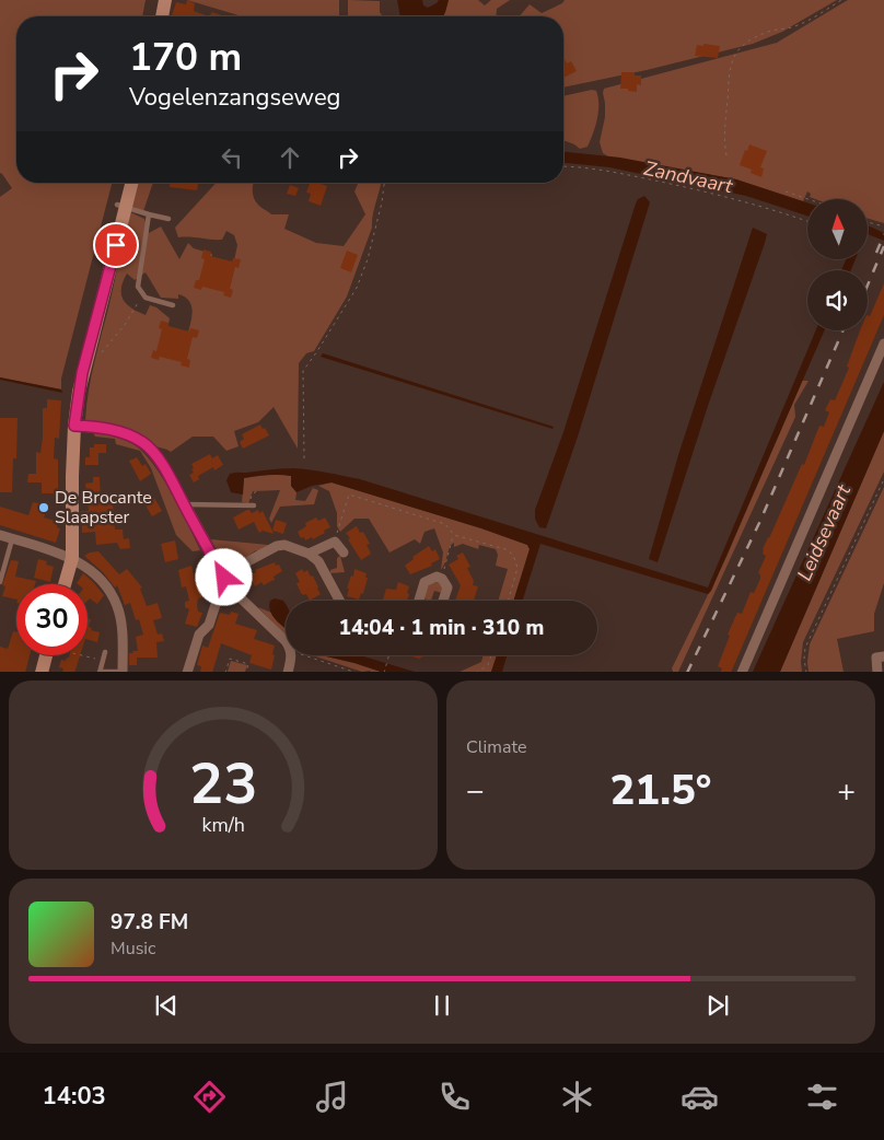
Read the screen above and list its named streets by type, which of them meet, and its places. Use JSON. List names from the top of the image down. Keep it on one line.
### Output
{"water":["Zandvaart","Leidsevaart"],"places":["De Brocante Slaapster"],"north":"top","page":{"turn":["170 m","Vogelenzangseweg"],"limit":"30","trip":"14:04 · 1 min · 310 m","tile":"Climate","heat":["−","21.5°","+"],"song":["97.8 FM","Music"],"tabs":"14:03","gauge":["23","km/h"]}}
